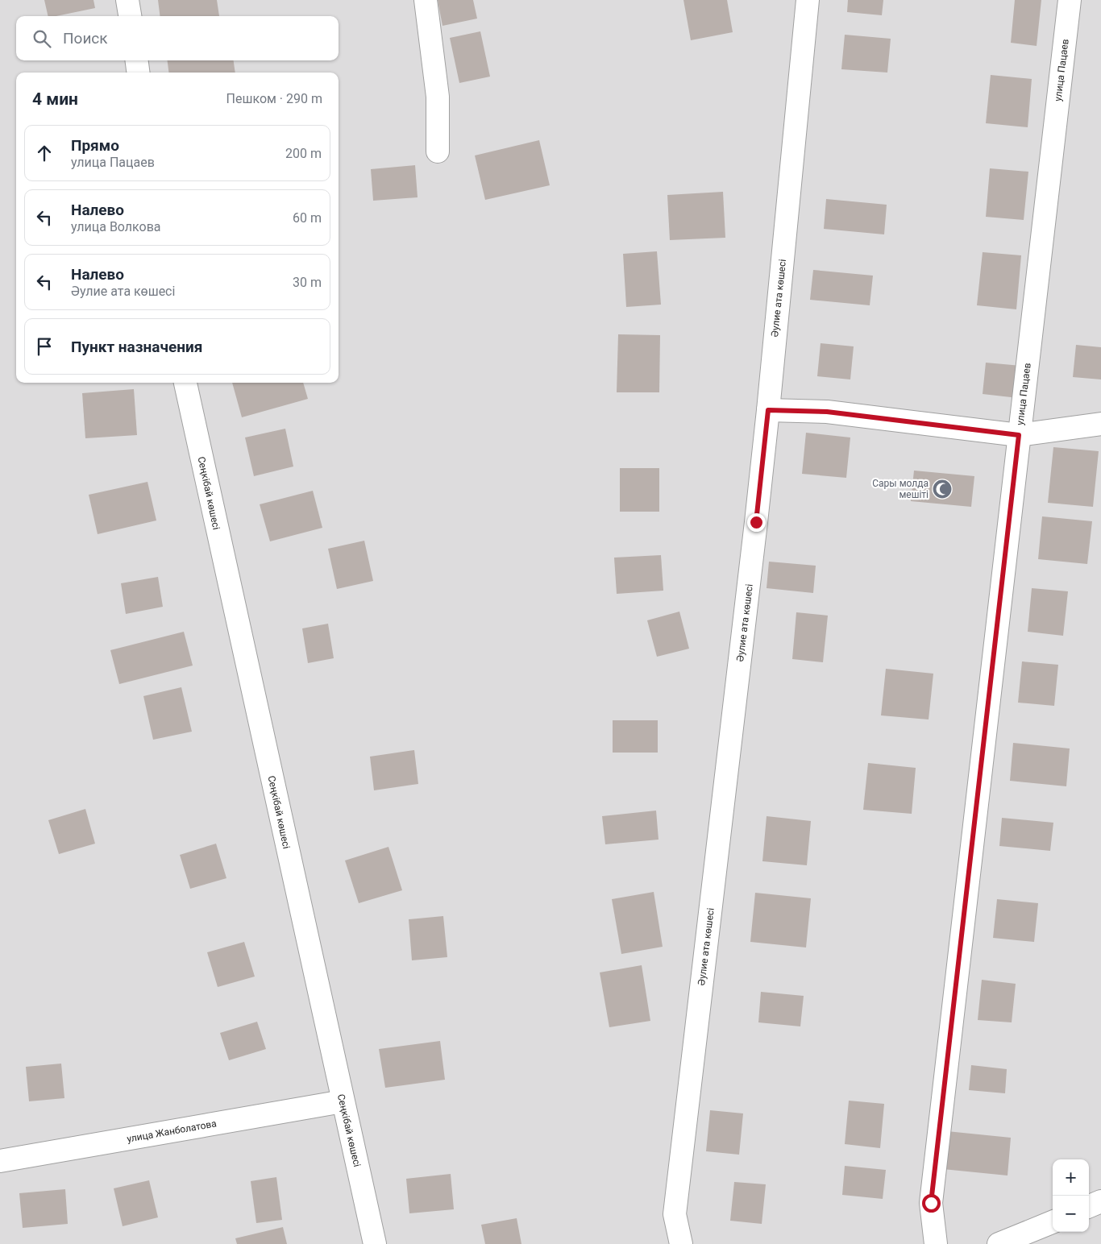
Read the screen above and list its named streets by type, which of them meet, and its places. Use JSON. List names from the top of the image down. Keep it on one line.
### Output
{"streets":{"street":["улица Пацаев","Әулие ата көшесі","Сеңкібай көшесі","улица Жанболатова"]},"crossings":[["Сеңкібай көшесі","улица Жанболатова"]],"places":{"mosque":["Сары молда мешіті"]},"page":{"search":"Поиск","heading":["4 мин","Пешком · 290 m"],"list":[["Прямо","улица Пацаев","200 m"],["Налево","улица Волкова","60 m"],["Налево","Әулие ата көшесі","30 m"],"Пункт назначения"],"map_buttons":["+","−"]}}
